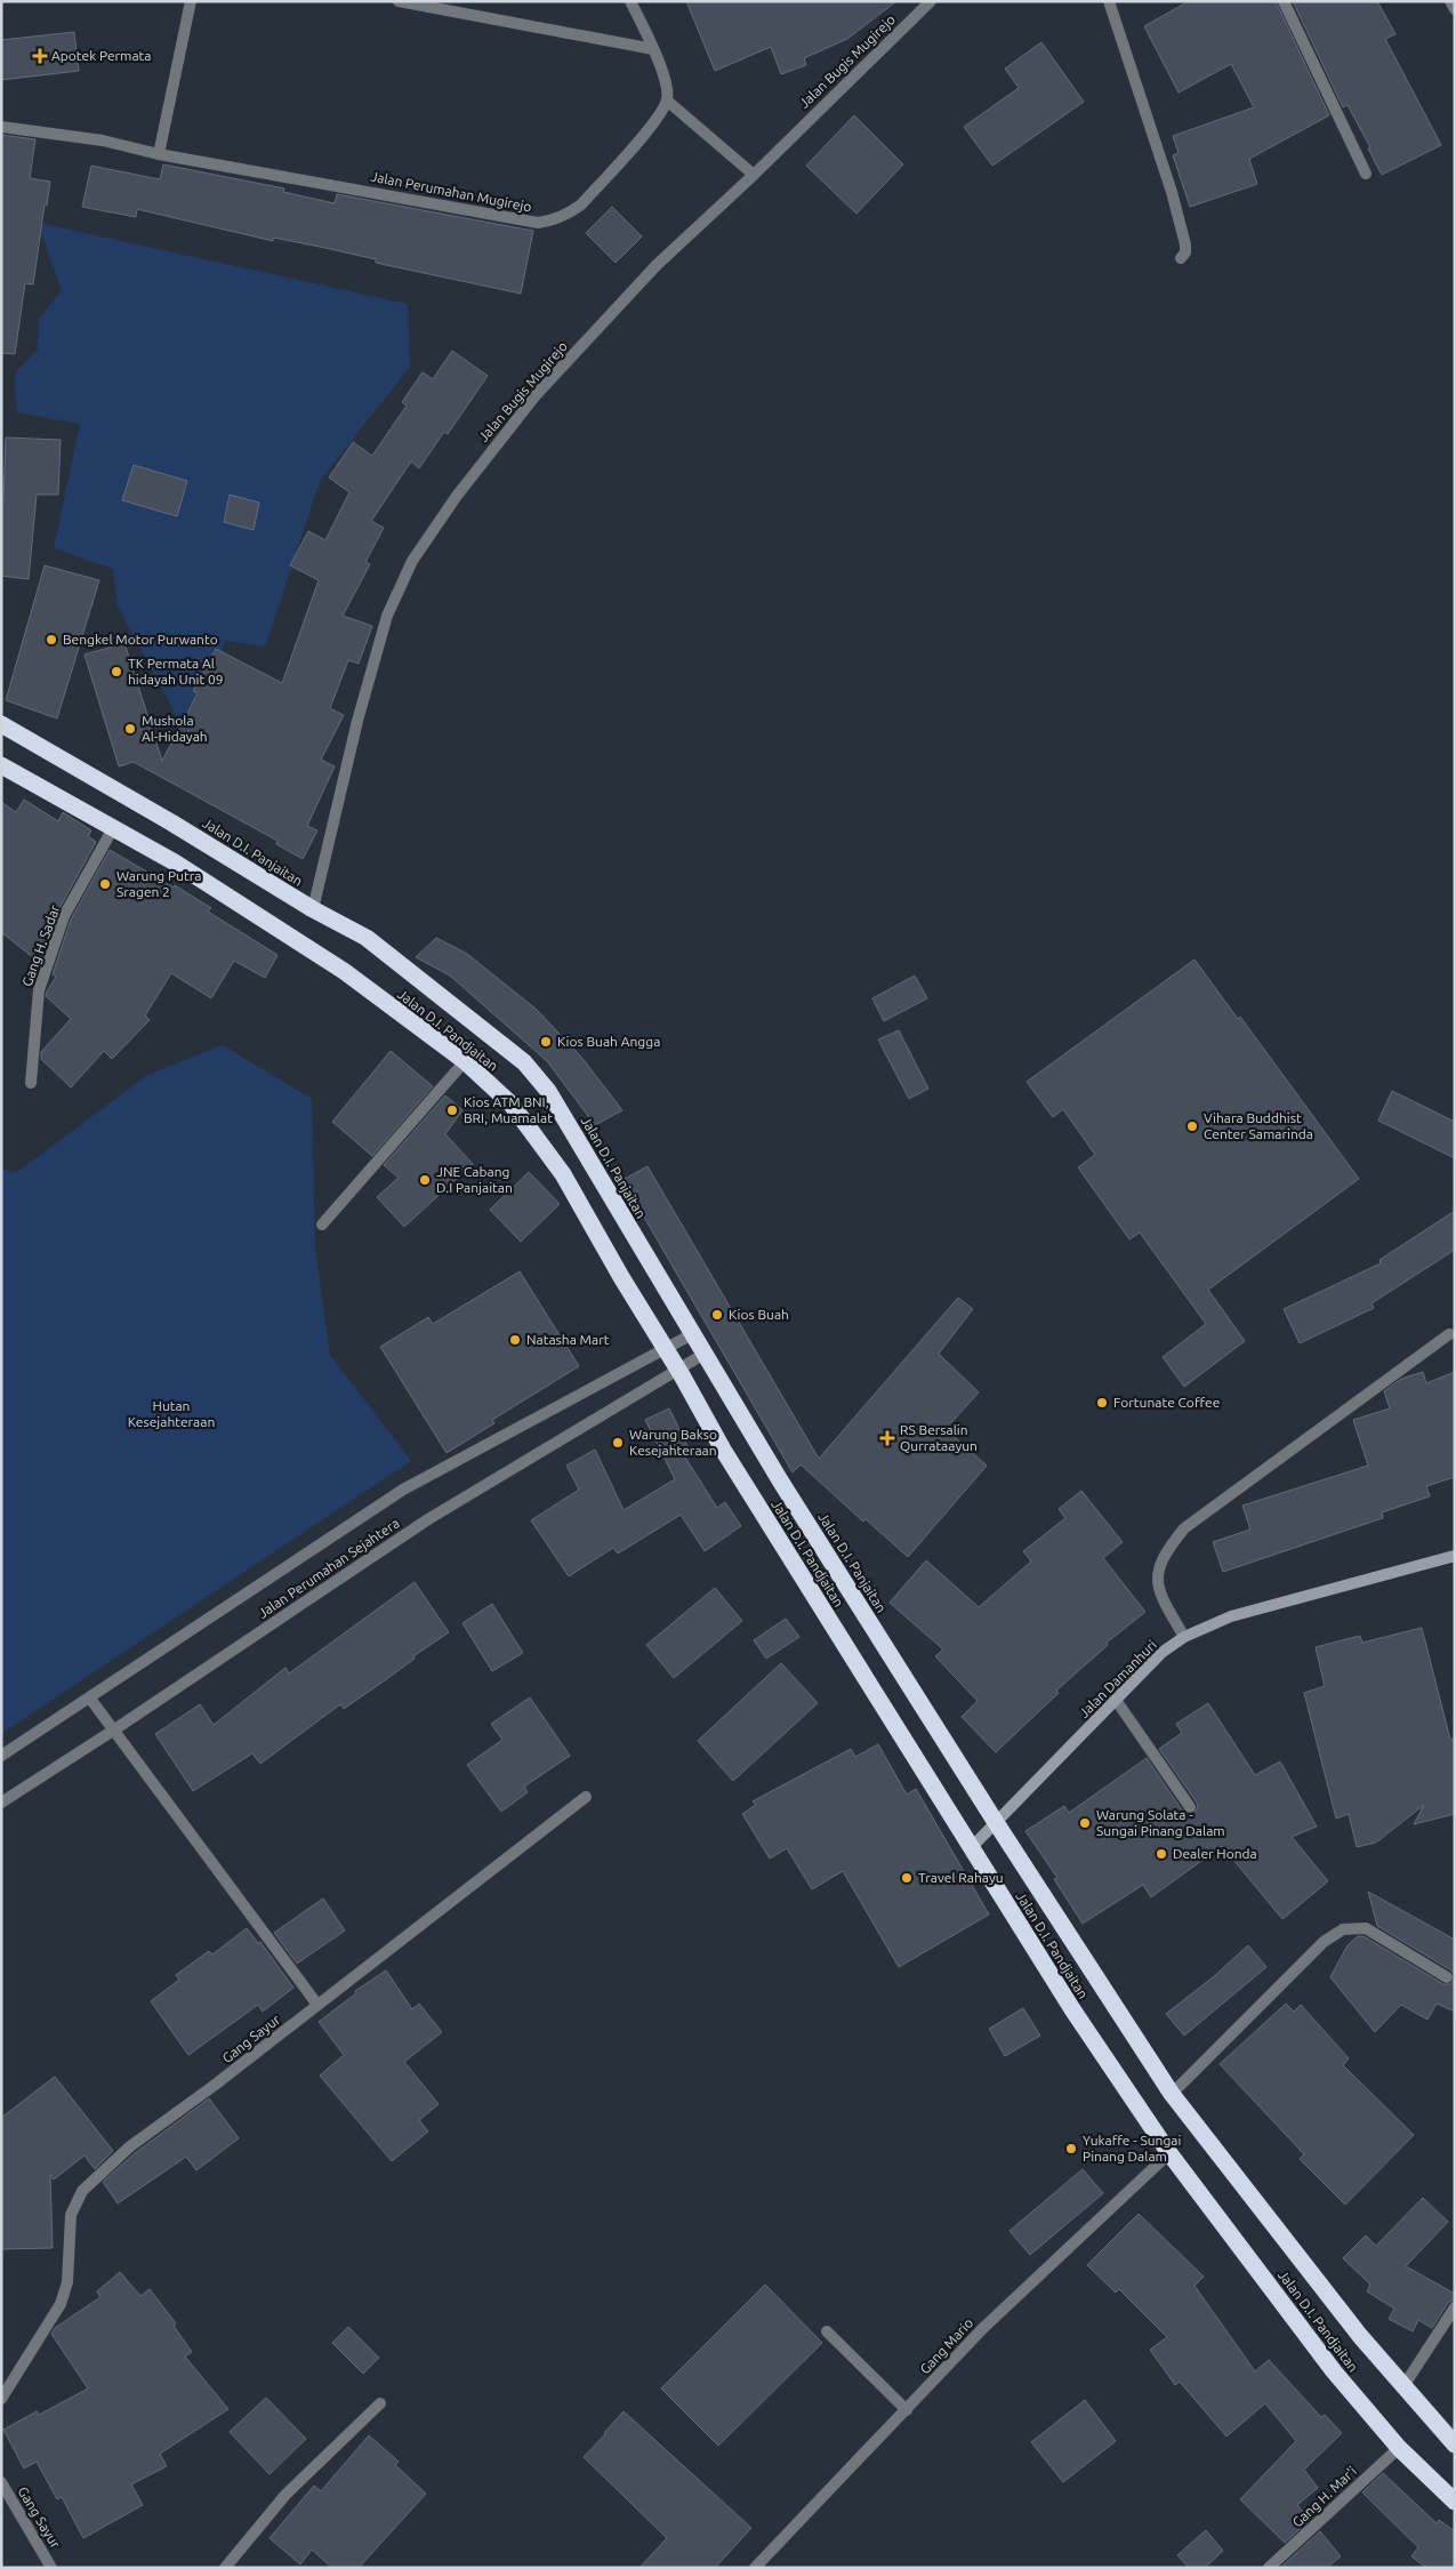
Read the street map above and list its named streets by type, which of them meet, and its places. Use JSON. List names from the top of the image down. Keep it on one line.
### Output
{"streets":{"highway":["Jalan D.I. Panjaitan","Jalan D.I. Pandjaitan"],"street":["Jalan Bugis Mugirejo","Jalan Perumahan Mugirejo","Gang H. Sadar","Jalan Perumahan Sejahtera","Jalan Damanhuri","Gang Sayur","Gang Mario","Gang H. Mar'i"]},"crossings":[["Jalan Bugis Mugirejo","Jalan D.I. Panjaitan"],["Jalan D.I. Panjaitan","Jalan D.I. Pandjaitan"],["Jalan D.I. Panjaitan","Jalan Perumahan Sejahtera"],["Jalan D.I. Panjaitan","Jalan Damanhuri"],["Gang H. Sadar","Jalan D.I. Pandjaitan"],["Jalan D.I. Pandjaitan","Jalan Perumahan Sejahtera"],["Jalan D.I. Pandjaitan","Jalan Damanhuri"],["Jalan D.I. Pandjaitan","Gang Mario"],["Jalan D.I. Pandjaitan","Gang H. Mar'i"]],"parks":["Hutan Kesejahteraan"],"places":{"health":["Apotek Permata","RS Bersalin Qurrataayun"],"other":["Bengkel Motor Purwanto","TK Permata Al hidayah Unit 09","Mushola Al-Hidayah","Warung Putra Sragen 2","Kios Buah Angga","Kios ATM BNI, BRI, Muamalat","Vihara Buddhist Center Samarinda","JNE Cabang D.I Panjaitan","Kios Buah","Natasha Mart","Fortunate Coffee","Warung Bakso Kesejahteraan","Warung Solata - Sungai Pinang Dalam","Dealer Honda","Travel Rahayu","Yukaffe - Sungai Pinang Dalam"]}}
